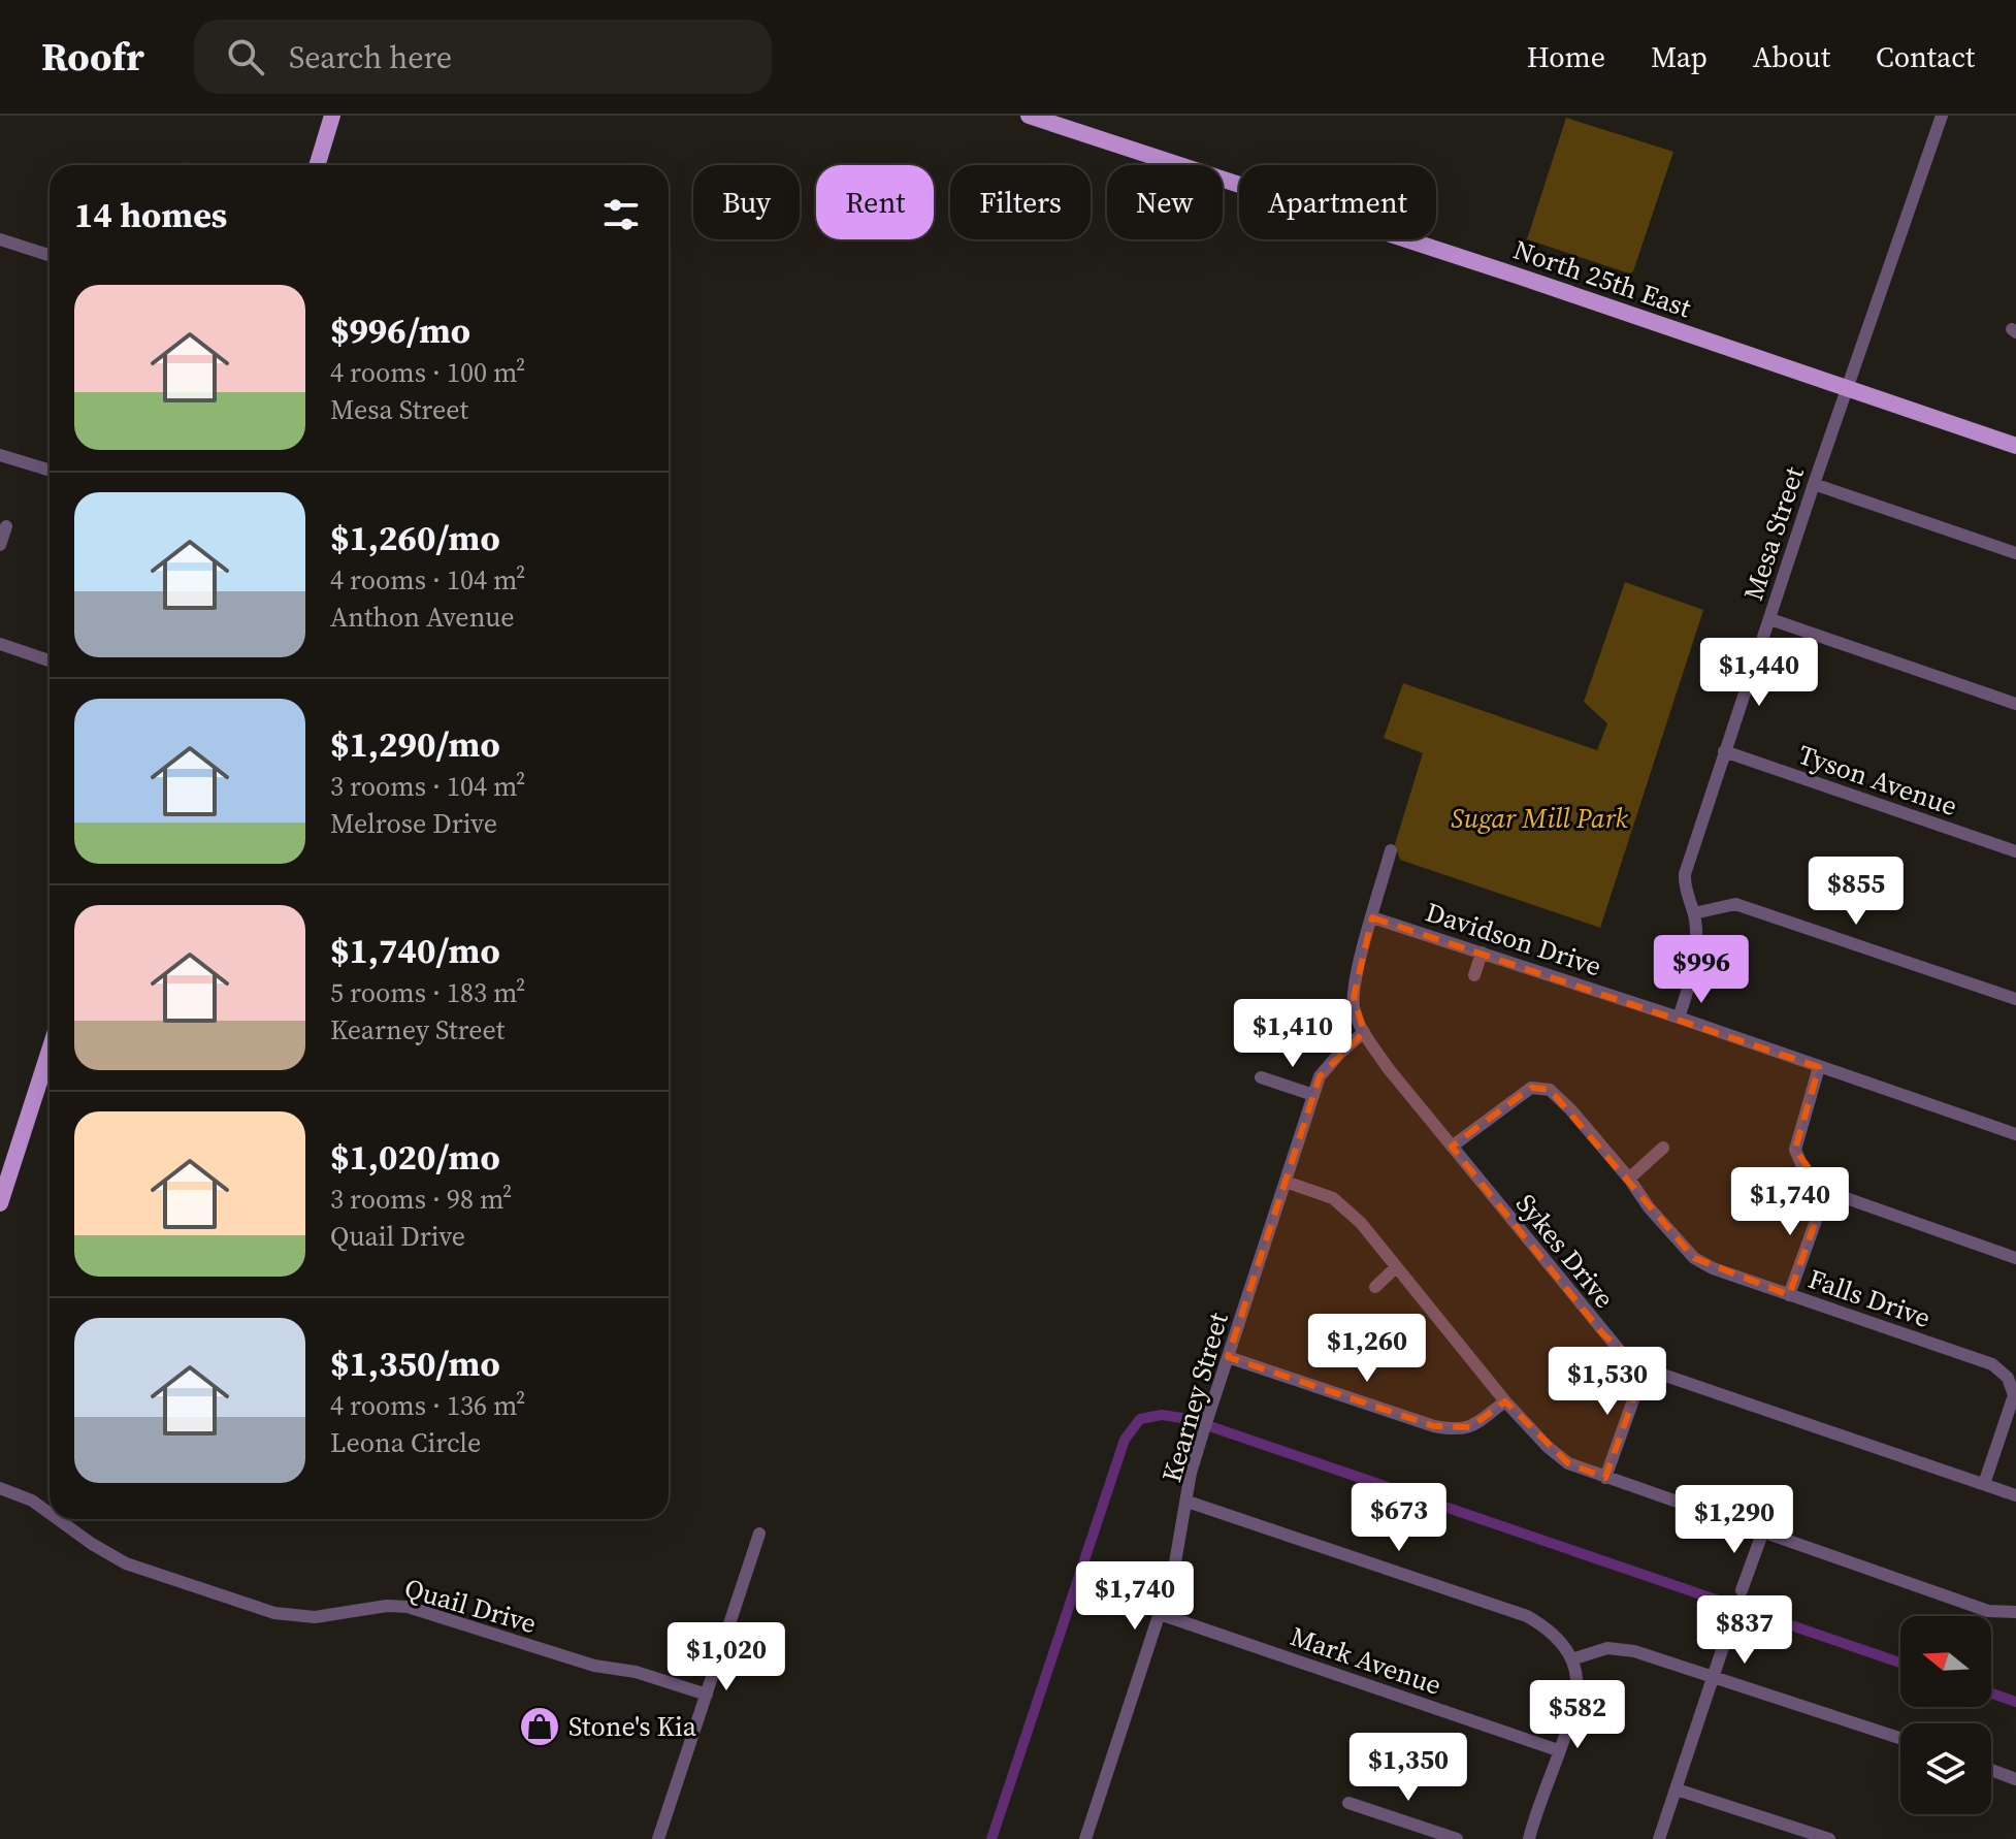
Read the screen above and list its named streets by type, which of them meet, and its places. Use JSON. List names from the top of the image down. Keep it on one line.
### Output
{"streets":{"main road":["North 25th East"],"street":["Mesa Street","Tyson Avenue","Davidson Drive","Sykes Drive","Falls Drive","Kearney Street","Quail Drive","Mark Avenue"]},"crossings":[["North 25th East","Mesa Street"],["Mesa Street","Tyson Avenue"],["Mesa Street","Davidson Drive"],["Davidson Drive","Sykes Drive"],["Sykes Drive","Falls Drive"],["Sykes Drive","Kearney Street"],["Kearney Street","Mark Avenue"]],"parks":["Sugar Mill Park"],"places":{"shop":["Stone's Kia"]},"north":"left","page":{"header":"Roofr","search":"Search here","nav":["Home","Map","About","Contact"],"chip":["Buy","Rent","Filters","New","Apartment"],"heading":"14 homes","list":[{"name":"$996/mo","note":"4 rooms · 100 m² · Mesa Street"},{"name":"$1,260/mo","note":"4 rooms · 104 m² · Anthon Avenue"},{"name":"$1,290/mo","note":"3 rooms · 104 m² · Melrose Drive"},{"name":"$1,740/mo","note":"5 rooms · 183 m² · Kearney Street"},{"name":"$1,020/mo","note":"3 rooms · 98 m² · Quail Drive"},{"name":"$1,350/mo","note":"4 rooms · 136 m² · Leona Circle"}],"price":["$1,440","$855","$996","$1,410","$1,740","$1,260","$1,530","$673","$1,290","$1,740","$837","$1,020","$582","$1,350"]}}
